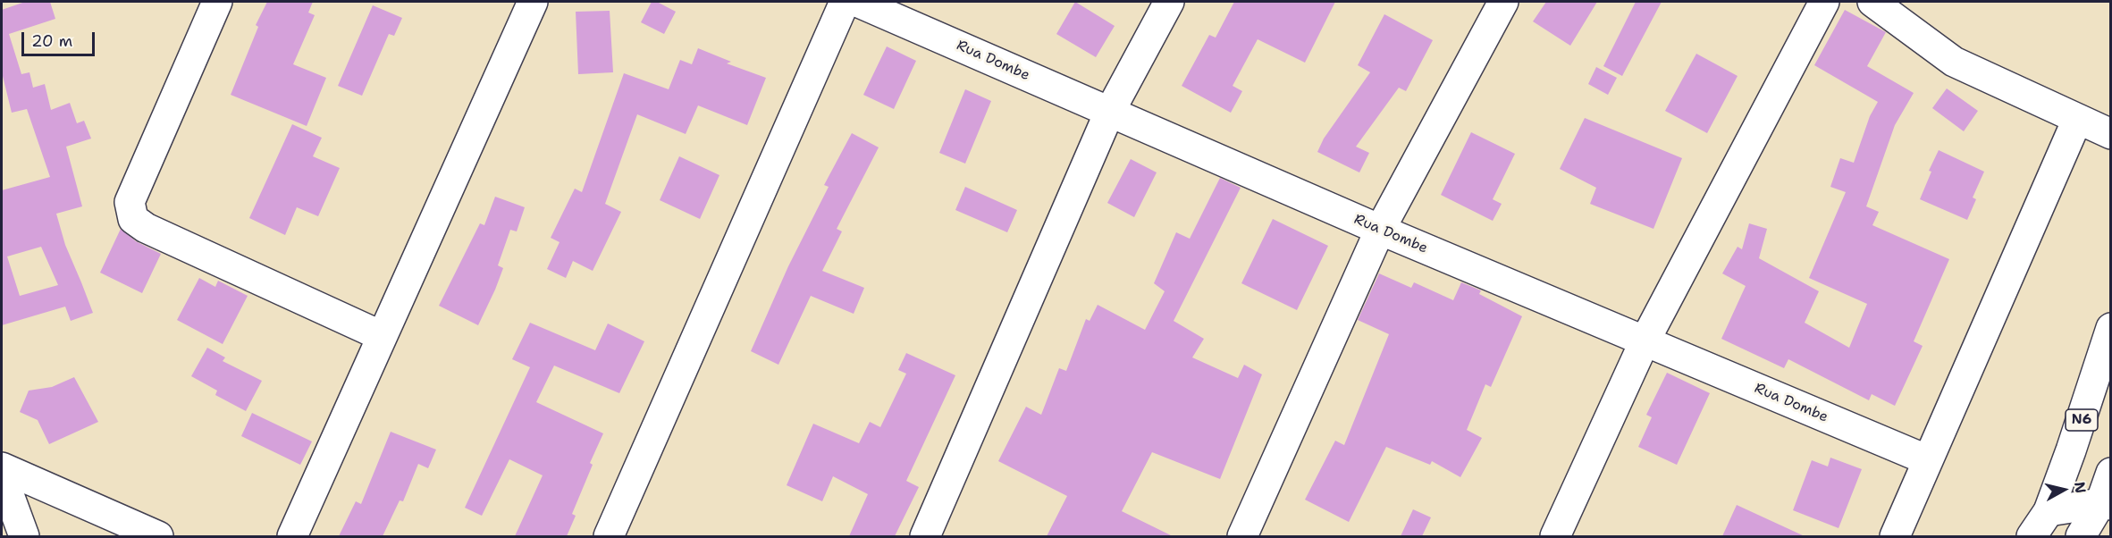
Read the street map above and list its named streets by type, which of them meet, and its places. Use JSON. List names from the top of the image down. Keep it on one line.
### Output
{"streets":{"main road":["Rua Dombe","N6"]},"scale_bar":"20 m","north":"right"}
